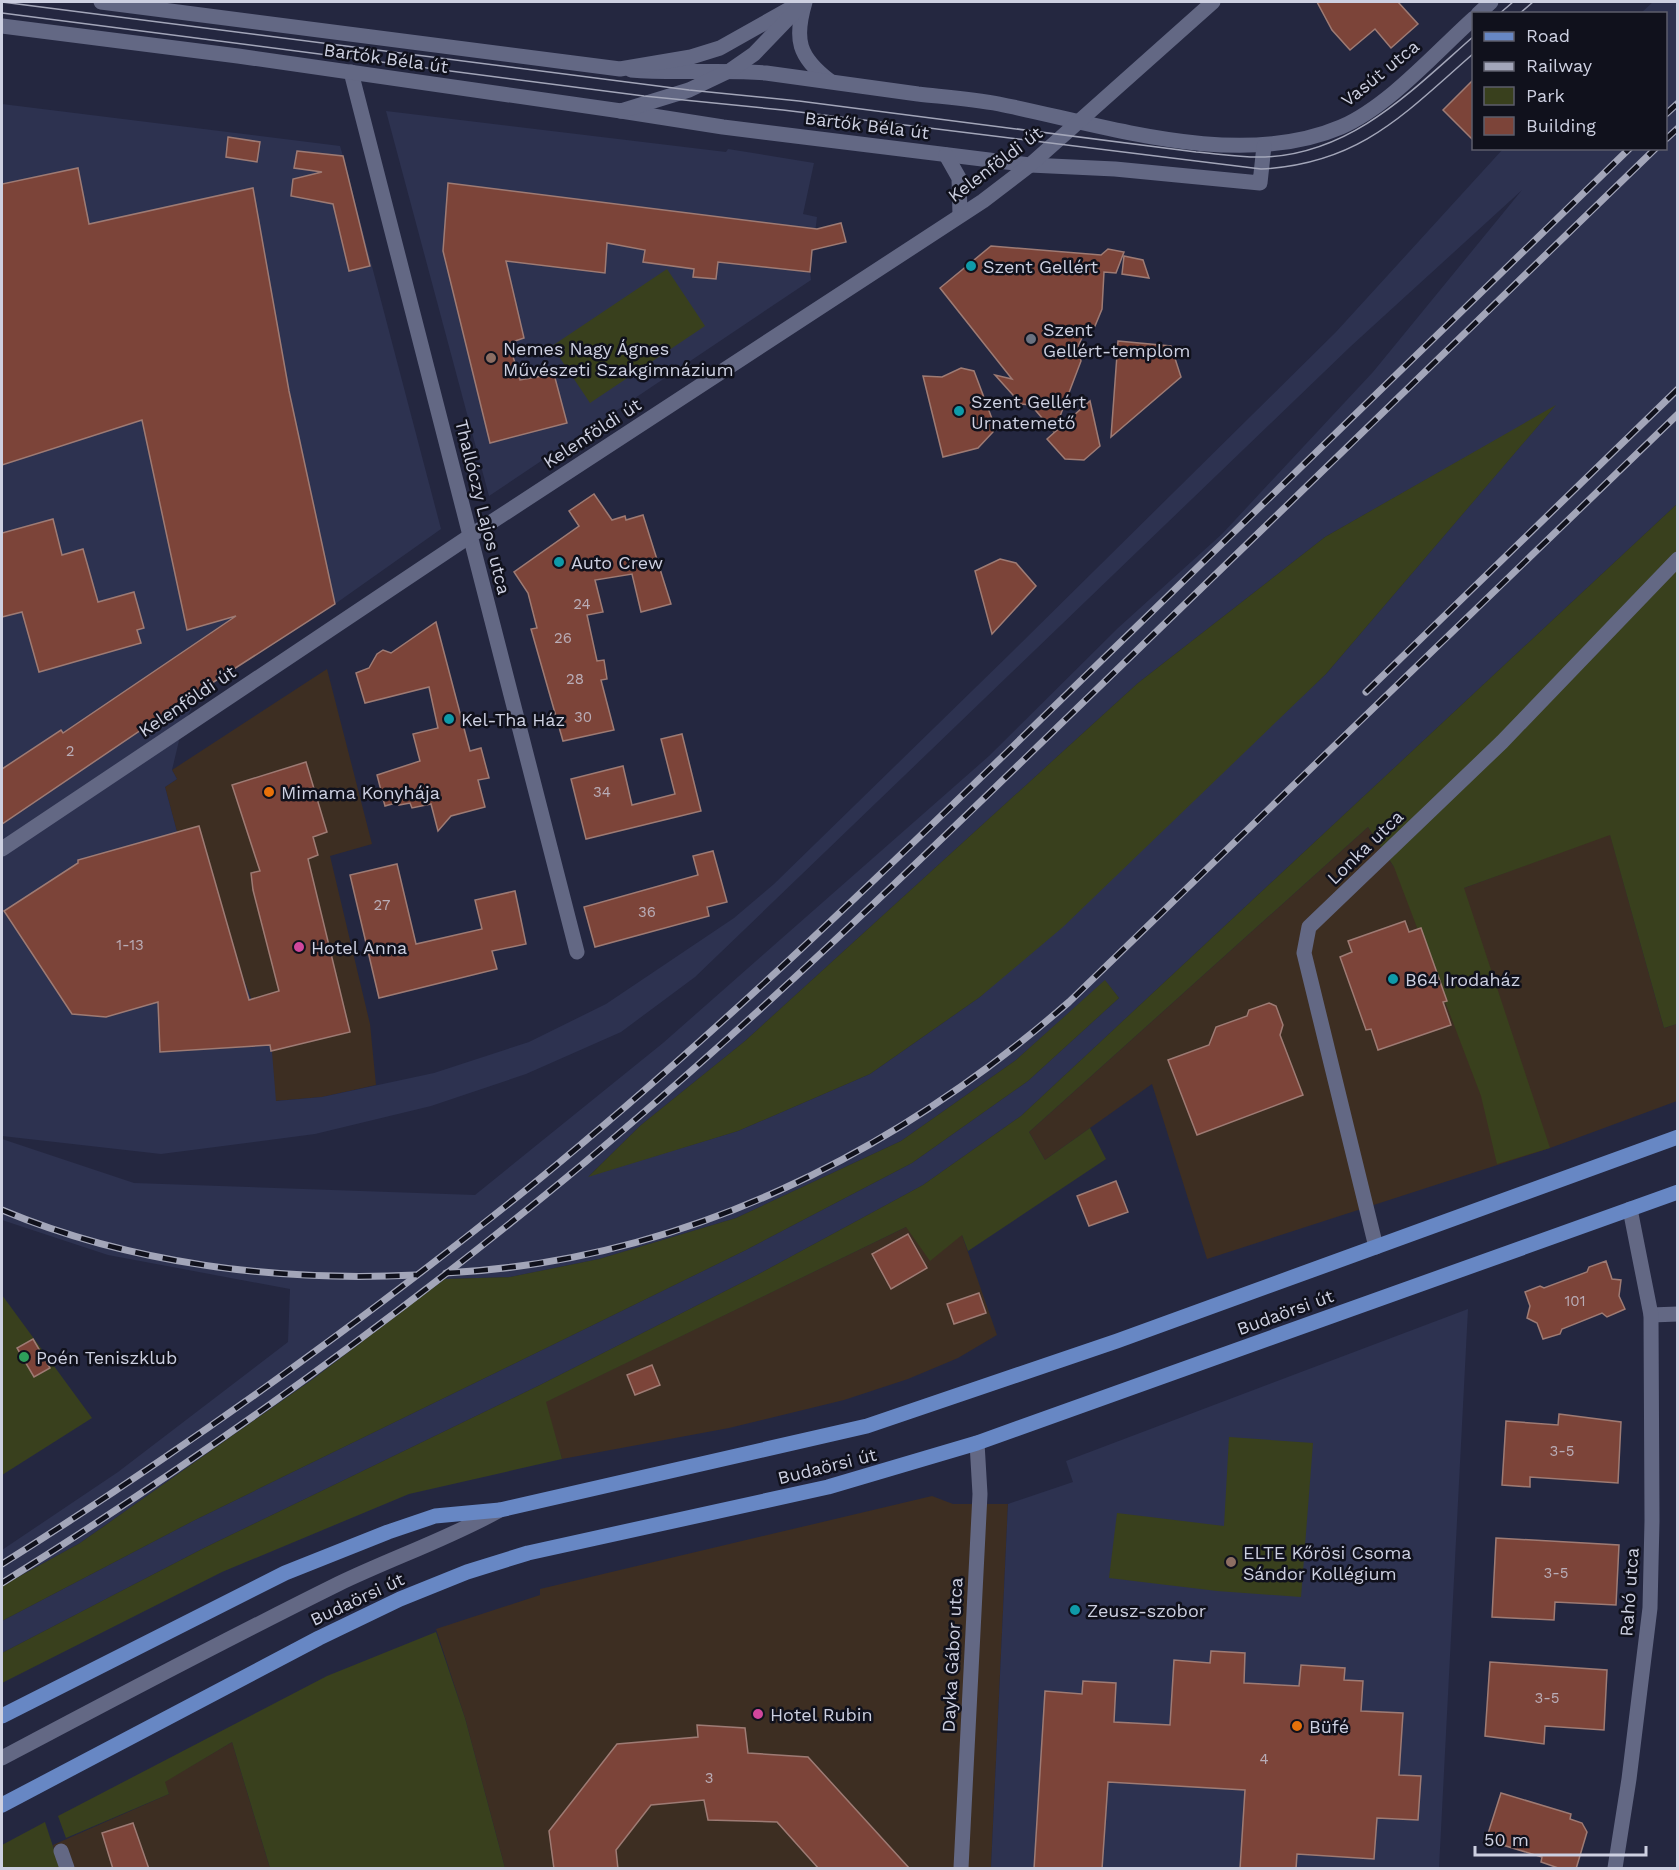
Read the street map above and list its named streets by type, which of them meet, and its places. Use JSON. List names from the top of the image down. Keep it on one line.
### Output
{"streets":{"main road":["Budaörsi út"],"street":["Bartók Béla út","Vasút utca","Kelenföldi út","Thallóczy Lajos utca","Lonka utca","Rahó utca","Dayka Gábor utca"]},"crossings":[["Bartók Béla út","Vasút utca"],["Bartók Béla út","Kelenföldi út"],["Bartók Béla út","Thallóczy Lajos utca"],["Kelenföldi út","Thallóczy Lajos utca"],["Lonka utca","Budaörsi út"],["Budaörsi út","Rahó utca"],["Budaörsi út","Dayka Gábor utca"]],"places":["Szent Gellért","Szent Gellért-templom","Nemes Nagy Ágnes Művészeti Szakgimnázium","Szent Gellért Urnatemető","Auto Crew","Kel-Tha Ház","Mimama Konyhája","Hotel Anna","B64 Irodaház","Poén Teniszklub","ELTE Kőrösi Csoma Sándor Kollégium","Zeusz-szobor","Hotel Rubin","Büfé"],"house_numbers":["24","26","28","30","2","34","27","36","1-13","101","3-5","3-5","3-5","4","3"],"legend":["Road","Railway","Park","Building"],"scale_bar":"50 m"}
